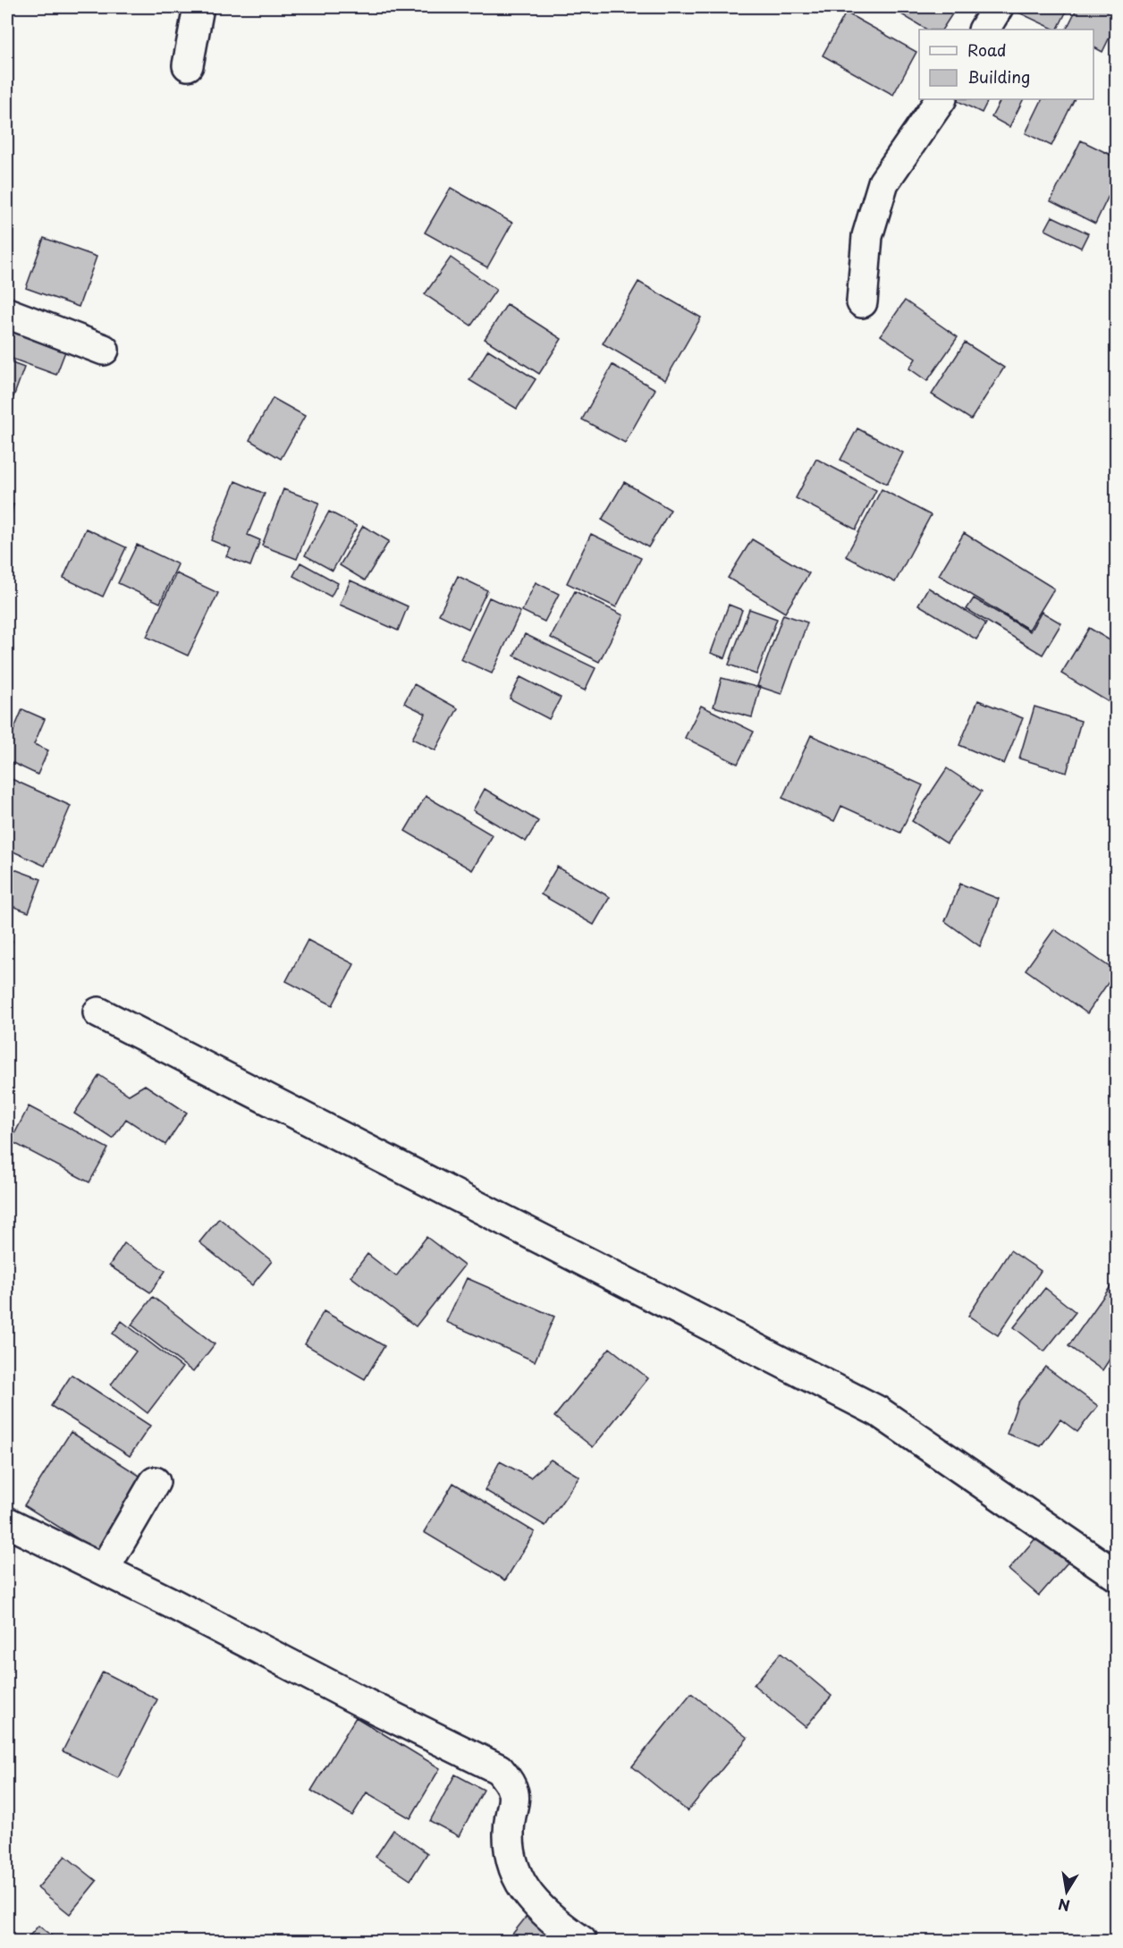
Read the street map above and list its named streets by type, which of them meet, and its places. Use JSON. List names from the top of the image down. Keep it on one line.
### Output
{"legend":["Road","Building"],"north":"bottom"}
